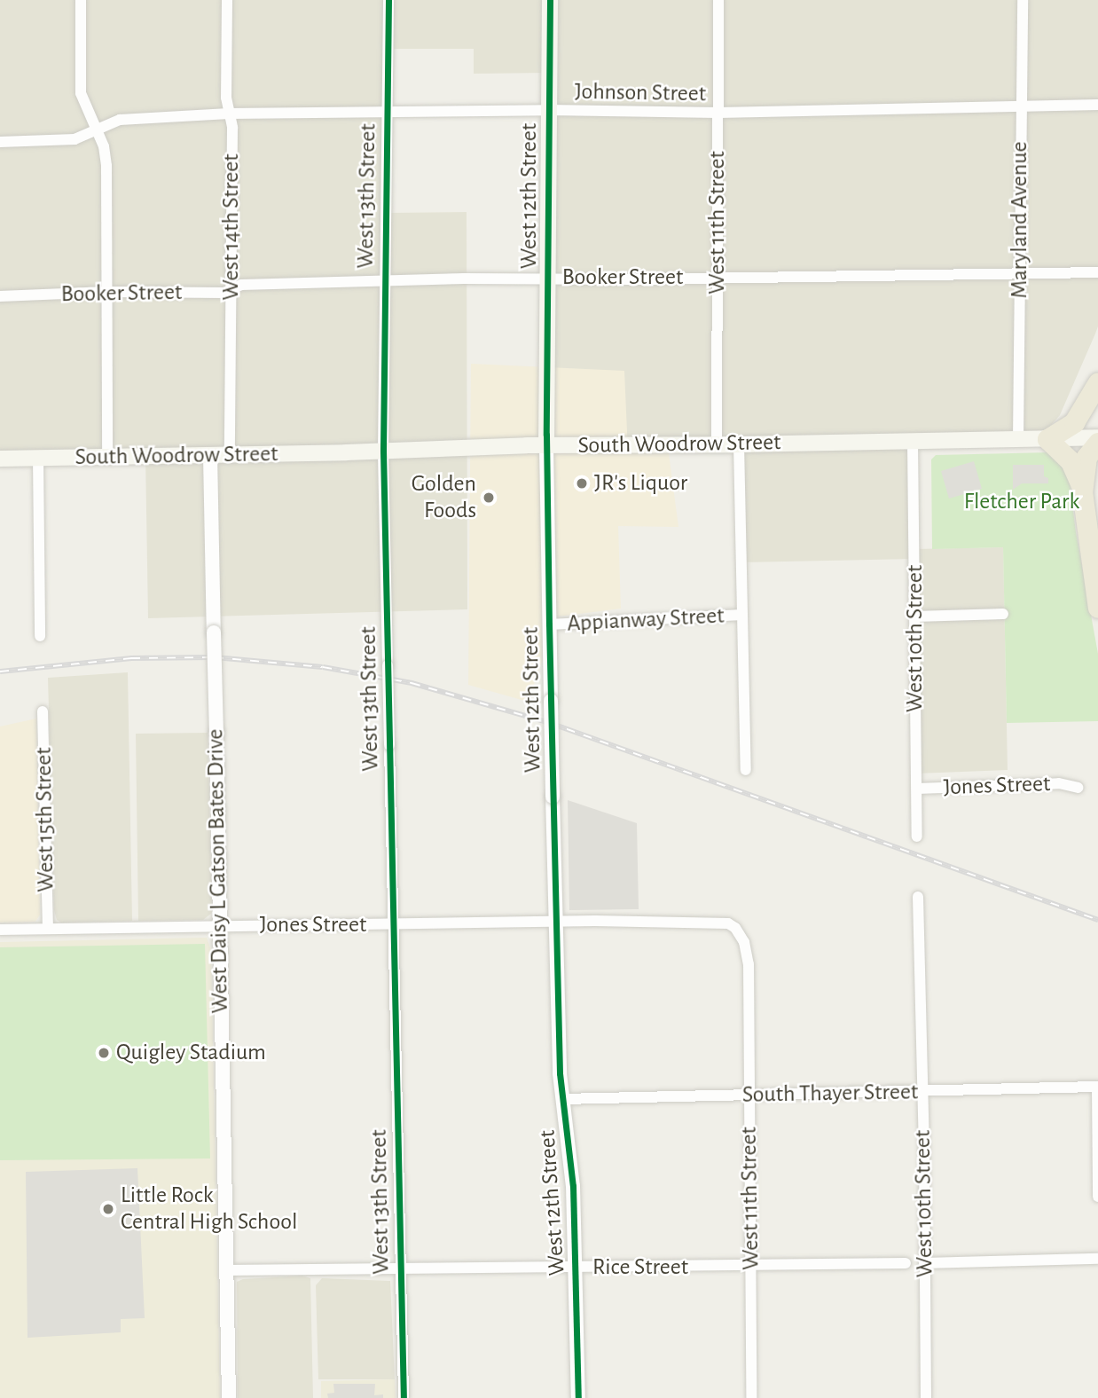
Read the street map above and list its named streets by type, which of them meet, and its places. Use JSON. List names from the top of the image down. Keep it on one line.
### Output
{"streets":{"main road":["West 12th Street","South Woodrow Street"],"street":["Johnson Street","West 13th Street","Maryland Avenue","West 11th Street","West 14th Street","Booker Street","Appianway Street","West 10th Street","Jones Street","West 15th Street","West Daisy L Gatson Bates Drive","South Thayer Street","Rice Street"]},"crossings":[["Johnson Street","West 13th Street"],["Johnson Street","West 12th Street"],["Johnson Street","Maryland Avenue"],["Johnson Street","West 11th Street"],["Johnson Street","West 14th Street"],["West 13th Street","Booker Street"],["West 13th Street","South Woodrow Street"],["West 13th Street","Jones Street"],["West 13th Street","Rice Street"],["West 12th Street","Booker Street"],["West 12th Street","South Woodrow Street"],["West 12th Street","Appianway Street"],["West 12th Street","Jones Street"],["West 12th Street","South Thayer Street"],["West 12th Street","Rice Street"],["Maryland Avenue","Booker Street"],["Maryland Avenue","South Woodrow Street"],["West 11th Street","Booker Street"],["West 11th Street","South Woodrow Street"],["West 11th Street","Jones Street"],["West 11th Street","South Thayer Street"],["West 11th Street","Rice Street"],["West 14th Street","Booker Street"],["West 14th Street","South Woodrow Street"],["South Woodrow Street","West 10th Street"],["South Woodrow Street","West Daisy L Gatson Bates Drive"],["West 10th Street","Jones Street"],["West 10th Street","South Thayer Street"],["Jones Street","West 15th Street"],["Jones Street","West Daisy L Gatson Bates Drive"],["West Daisy L Gatson Bates Drive","Rice Street"]],"parks":["Fletcher Park"],"places":["JR's Liquor","Golden Foods","Quigley Stadium","Little Rock Central High School"]}
